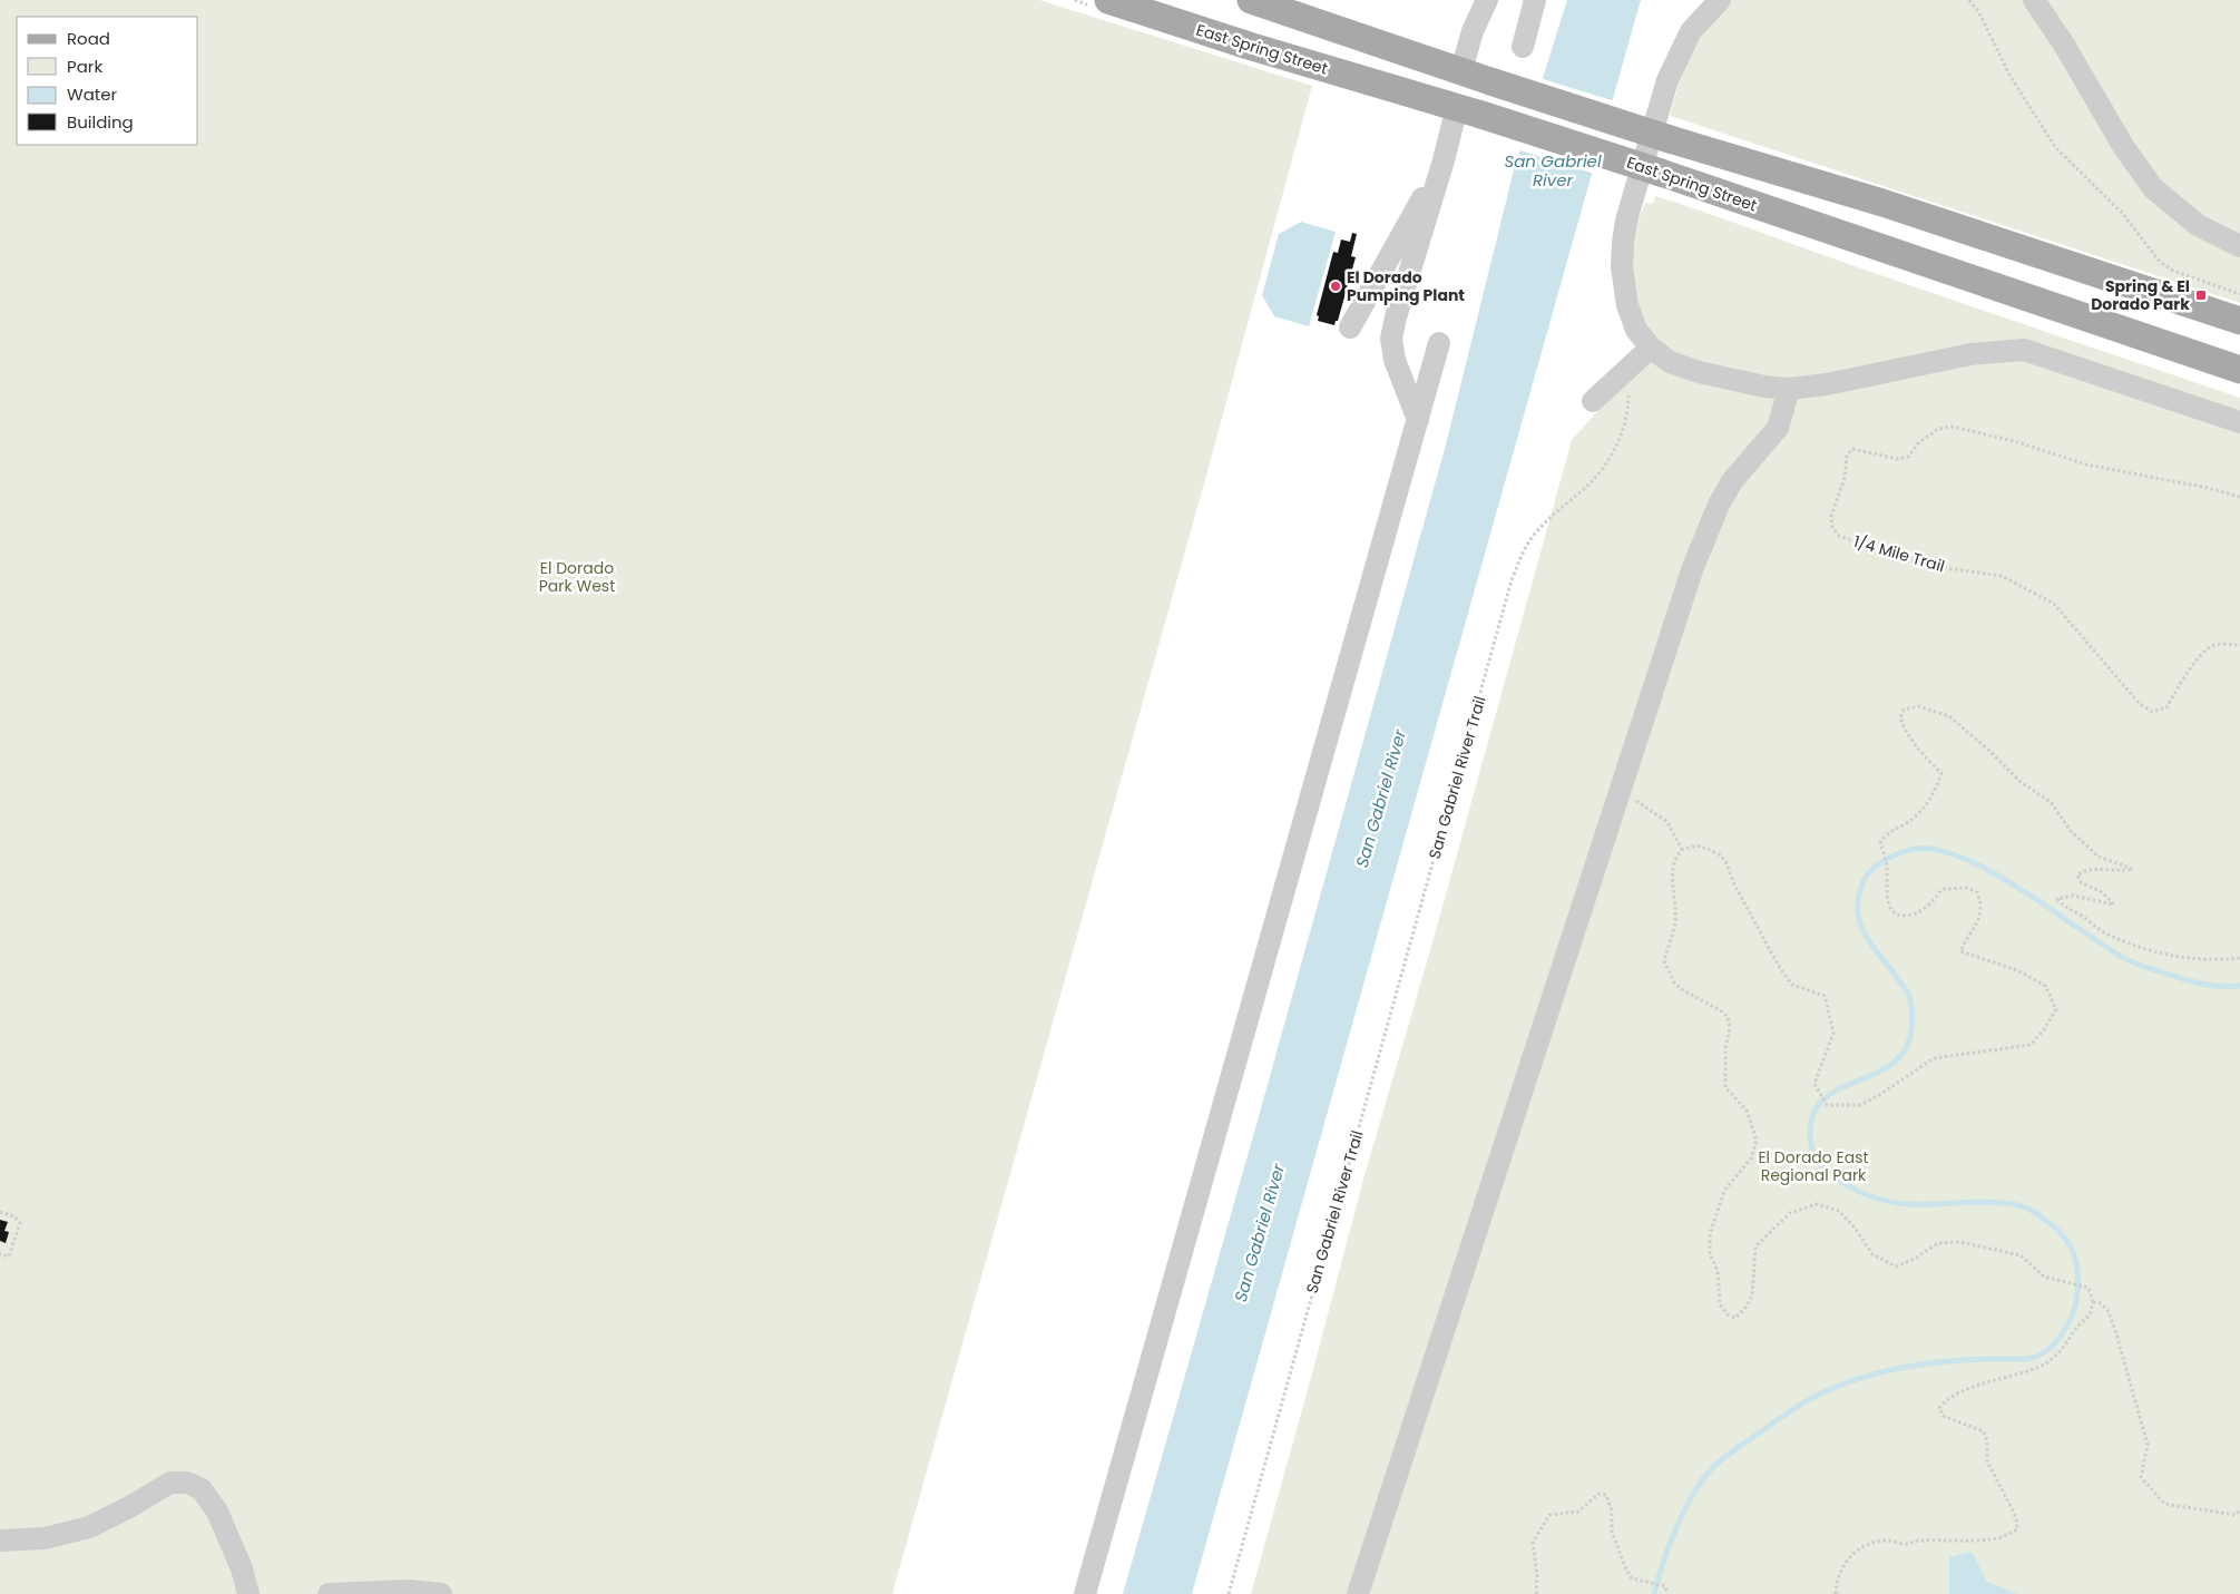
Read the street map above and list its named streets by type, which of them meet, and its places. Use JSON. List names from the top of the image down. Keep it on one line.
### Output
{"streets":{"main road":["East Spring Street"],"path":["1/4 Mile Trail","San Gabriel River Trail"]},"water":["San Gabriel River"],"parks":["El Dorado Park West","El Dorado East Regional Park"],"places":{"other":["El Dorado Pumping Plant"],"transit":["Spring & El Dorado Park"]},"legend":["Road","Park","Water","Building"]}
